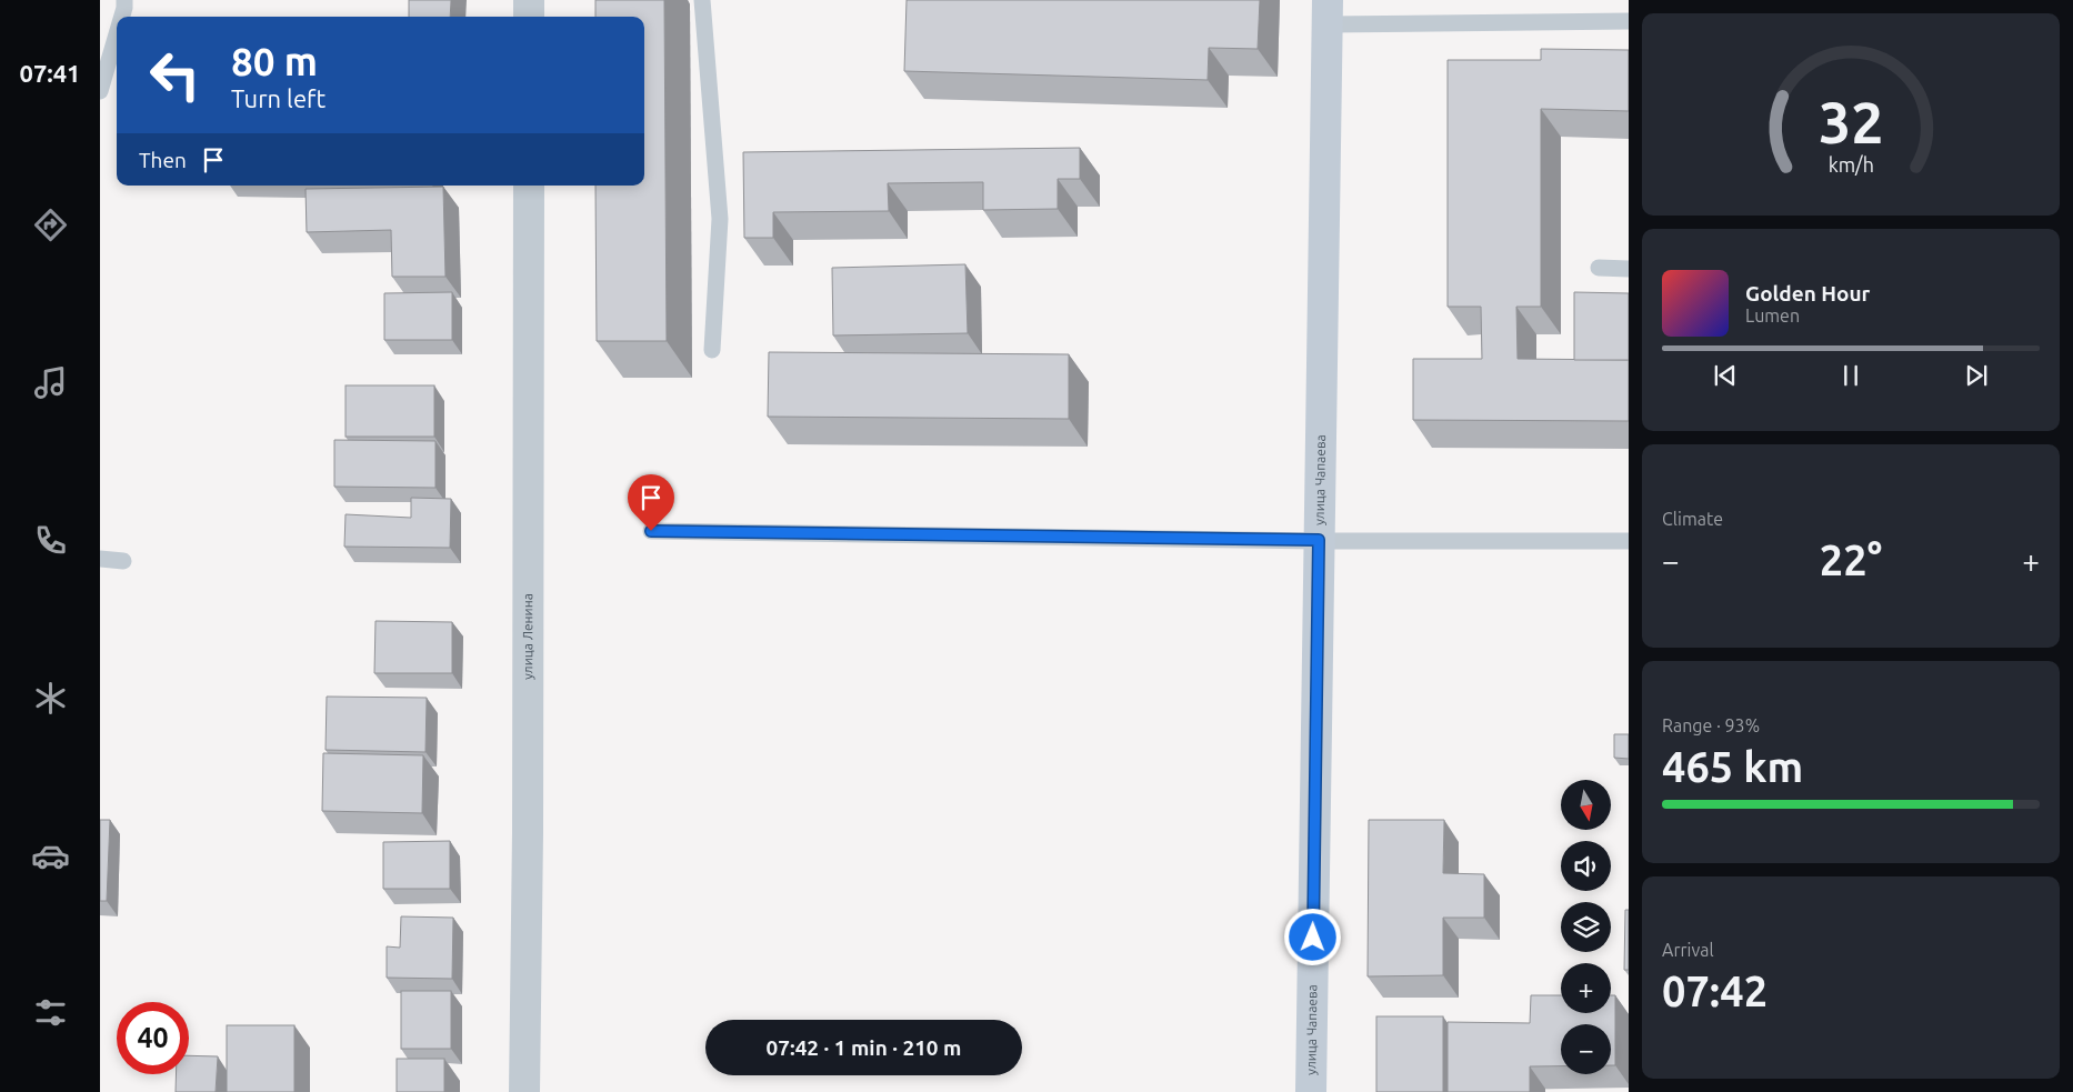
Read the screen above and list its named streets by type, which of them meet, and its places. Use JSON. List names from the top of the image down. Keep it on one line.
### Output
{"streets":{"street":["улица Чапаева","улица Ленина"]},"north":"bottom","page":{"tabs":"07:41","turn":["80 m","Turn left"],"then":"Then","song":["Golden Hour","Lumen"],"tile":["Climate",["Range · 93%","465 km"],["Arrival","07:42"]],"heat":["−","22°","+"],"map_buttons":["+","−"],"limit":"40","trip":"07:42 · 1 min · 210 m","gauge":["32","km/h"]}}
